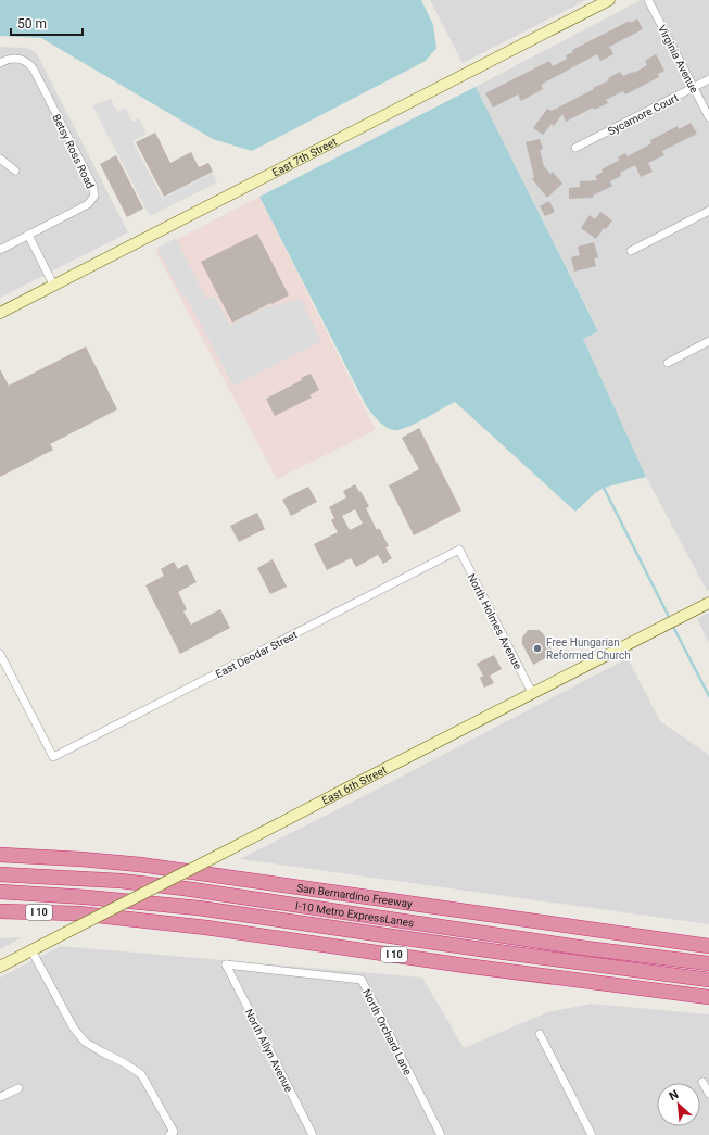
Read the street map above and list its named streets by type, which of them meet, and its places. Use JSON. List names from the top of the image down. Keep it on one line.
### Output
{"streets":{"highway":["San Bernardino Freeway","I 10","I-10 Metro ExpressLanes"],"main road":["East 7th Street","East 6th Street"],"street":["Virginia Avenue","Sycamore Court","Betsy Ross Road","North Holmes Avenue","East Deodar Street","North Orchard Lane","North Allyn Avenue"]},"crossings":[["Virginia Avenue","Sycamore Court"],["North Holmes Avenue","East Deodar Street"],["North Holmes Avenue","East 6th Street"],["North Orchard Lane","North Allyn Avenue"]],"places":["Free Hungarian Reformed Church"],"scale_bar":"50 m","north":"top left"}
